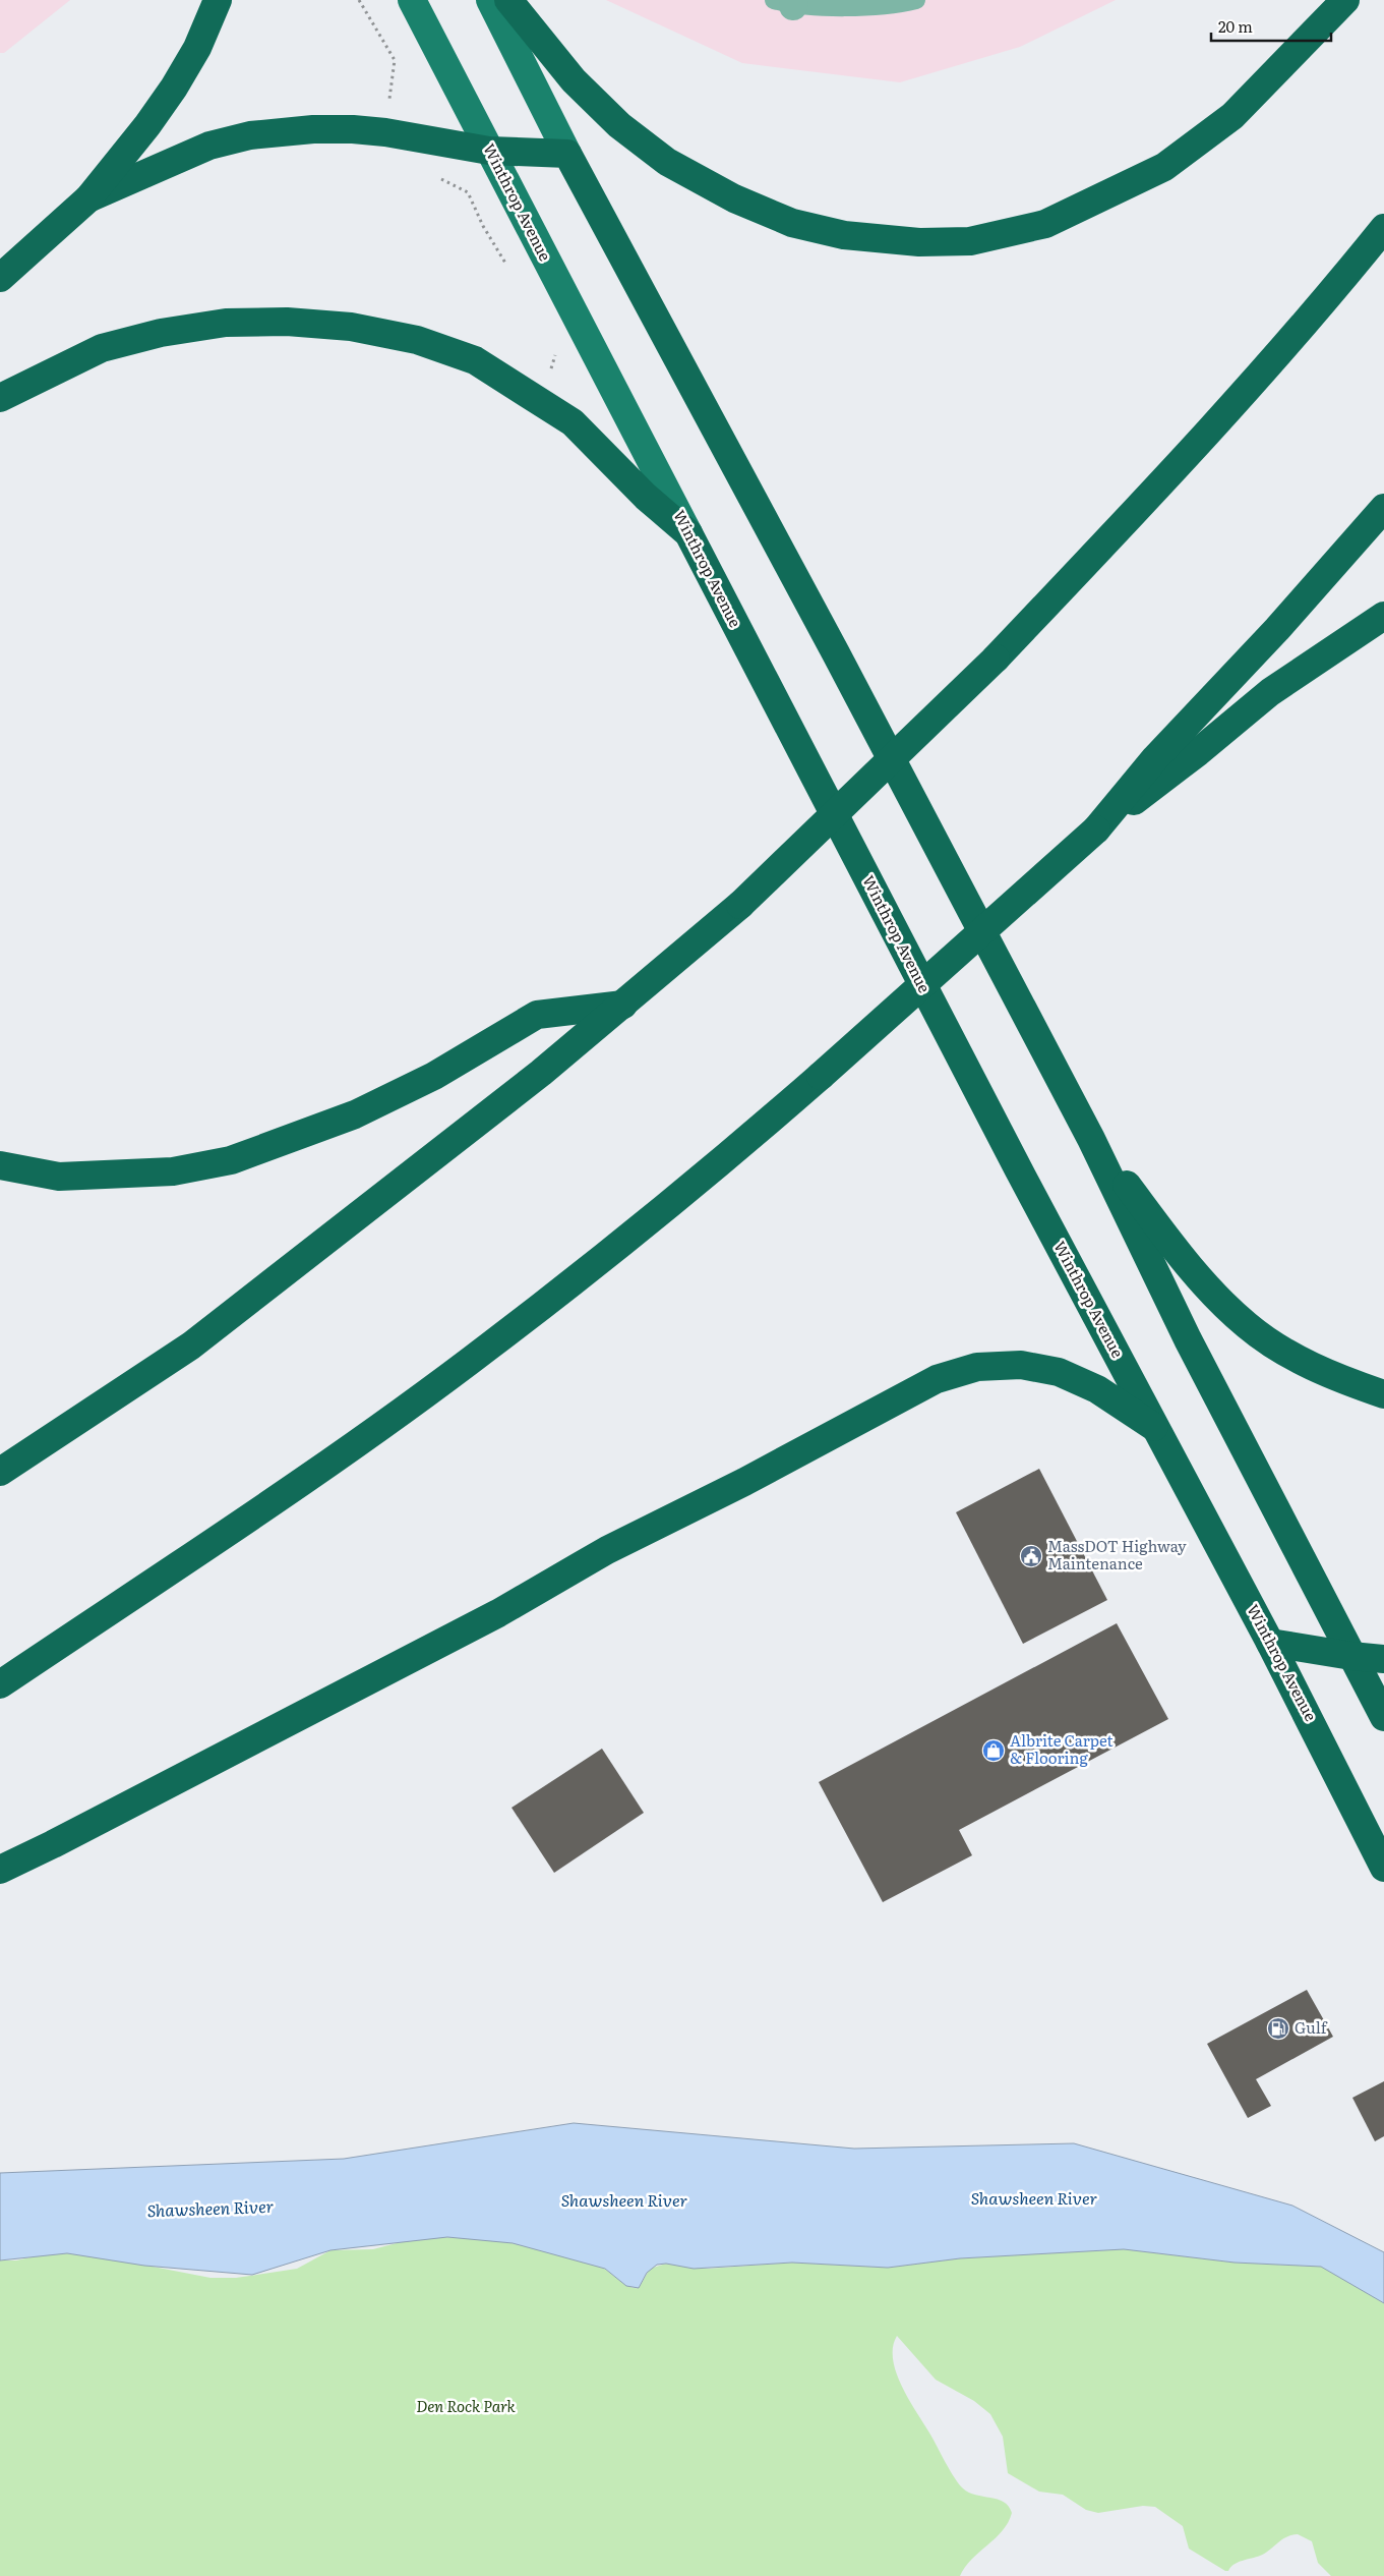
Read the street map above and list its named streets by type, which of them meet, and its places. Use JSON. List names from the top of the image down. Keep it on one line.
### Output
{"streets":{"highway":["Winthrop Avenue"]},"water":["Shawsheen River"],"parks":["Den Rock Park"],"places":{"public building":["MassDOT Highway Maintenance"],"shop":["Albrite Carpet & Flooring"],"fuel station":["Gulf"]},"scale_bar":"20 m"}
